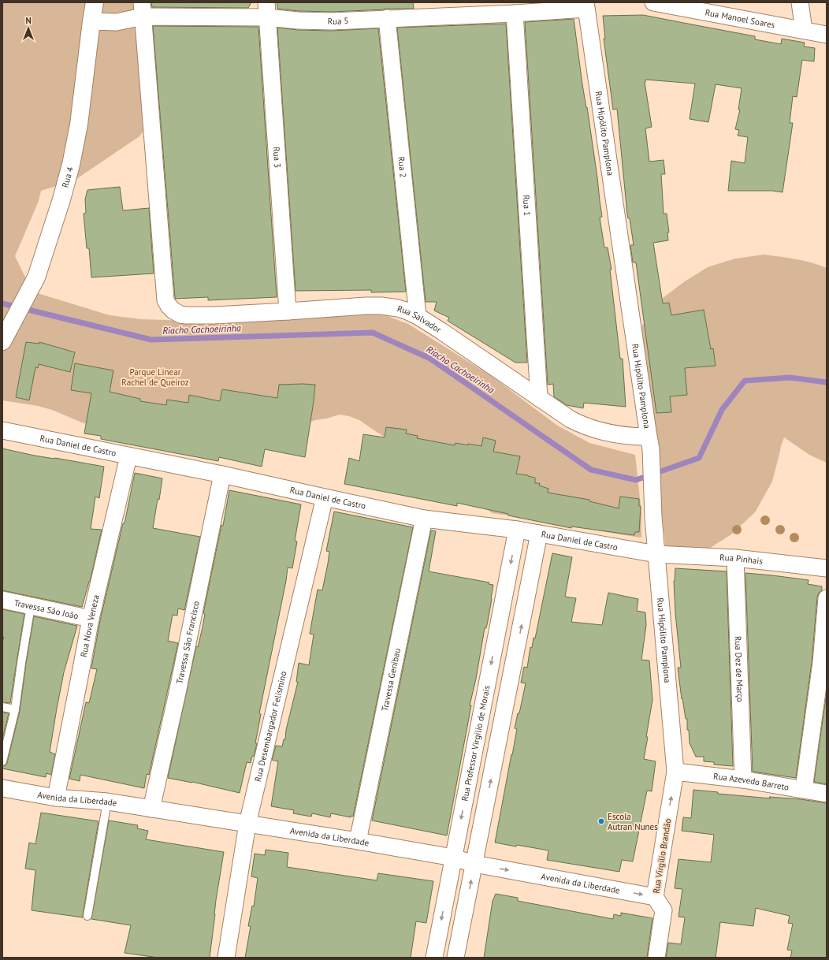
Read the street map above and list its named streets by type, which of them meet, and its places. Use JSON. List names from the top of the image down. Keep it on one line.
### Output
{"streets":{"main road":["Rua 4"],"street":["Rua Manoel Soares","Rua 5","Rua Hipólito Pamplona","Rua 3","Rua 2","Rua 1","Rua Salvador","Rua Daniel de Castro","Rua Pinhais","Travessa São João","Rua Nova Veneza","Travessa São Francisco","Rua Dez de Março","Travessa Genibau","Rua Desembargador Felismino","Rua Professor Virgílio de Morais","Rua Azevedo Barreto","Avenida da Liberdade","Rua Virgílio Brandão"]},"crossings":[["Rua 5","Rua Hipólito Pamplona"],["Rua 5","Rua 3"],["Rua 5","Rua 2"],["Rua 5","Rua 4"],["Rua 5","Rua 1"],["Rua 5","Rua Salvador"],["Rua Hipólito Pamplona","Rua Salvador"],["Rua Hipólito Pamplona","Rua Daniel de Castro"],["Rua Hipólito Pamplona","Rua Pinhais"],["Rua Hipólito Pamplona","Rua Azevedo Barreto"],["Rua Hipólito Pamplona","Rua Virgílio Brandão"],["Rua 3","Rua Salvador"],["Rua 2","Rua Salvador"],["Rua 1","Rua Salvador"],["Rua Daniel de Castro","Rua Pinhais"],["Rua Daniel de Castro","Rua Nova Veneza"],["Rua Daniel de Castro","Travessa São Francisco"],["Rua Daniel de Castro","Travessa Genibau"],["Rua Daniel de Castro","Rua Desembargador Felismino"],["Rua Daniel de Castro","Rua Professor Virgílio de Morais"],["Rua Pinhais","Rua Dez de Março"],["Travessa São João","Rua Nova Veneza"],["Rua Nova Veneza","Avenida da Liberdade"],["Travessa São Francisco","Avenida da Liberdade"],["Rua Dez de Março","Rua Azevedo Barreto"],["Travessa Genibau","Avenida da Liberdade"],["Rua Desembargador Felismino","Avenida da Liberdade"],["Rua Professor Virgílio de Morais","Avenida da Liberdade"],["Rua Azevedo Barreto","Rua Virgílio Brandão"],["Avenida da Liberdade","Rua Virgílio Brandão"]],"one_way":["Rua Virgílio Brandão"],"water":["Riacho Cachoeirinha"],"parks":["Parque Linear Rachel de Queiroz"],"places":["Escola Autran Nunes"],"north":"top"}
